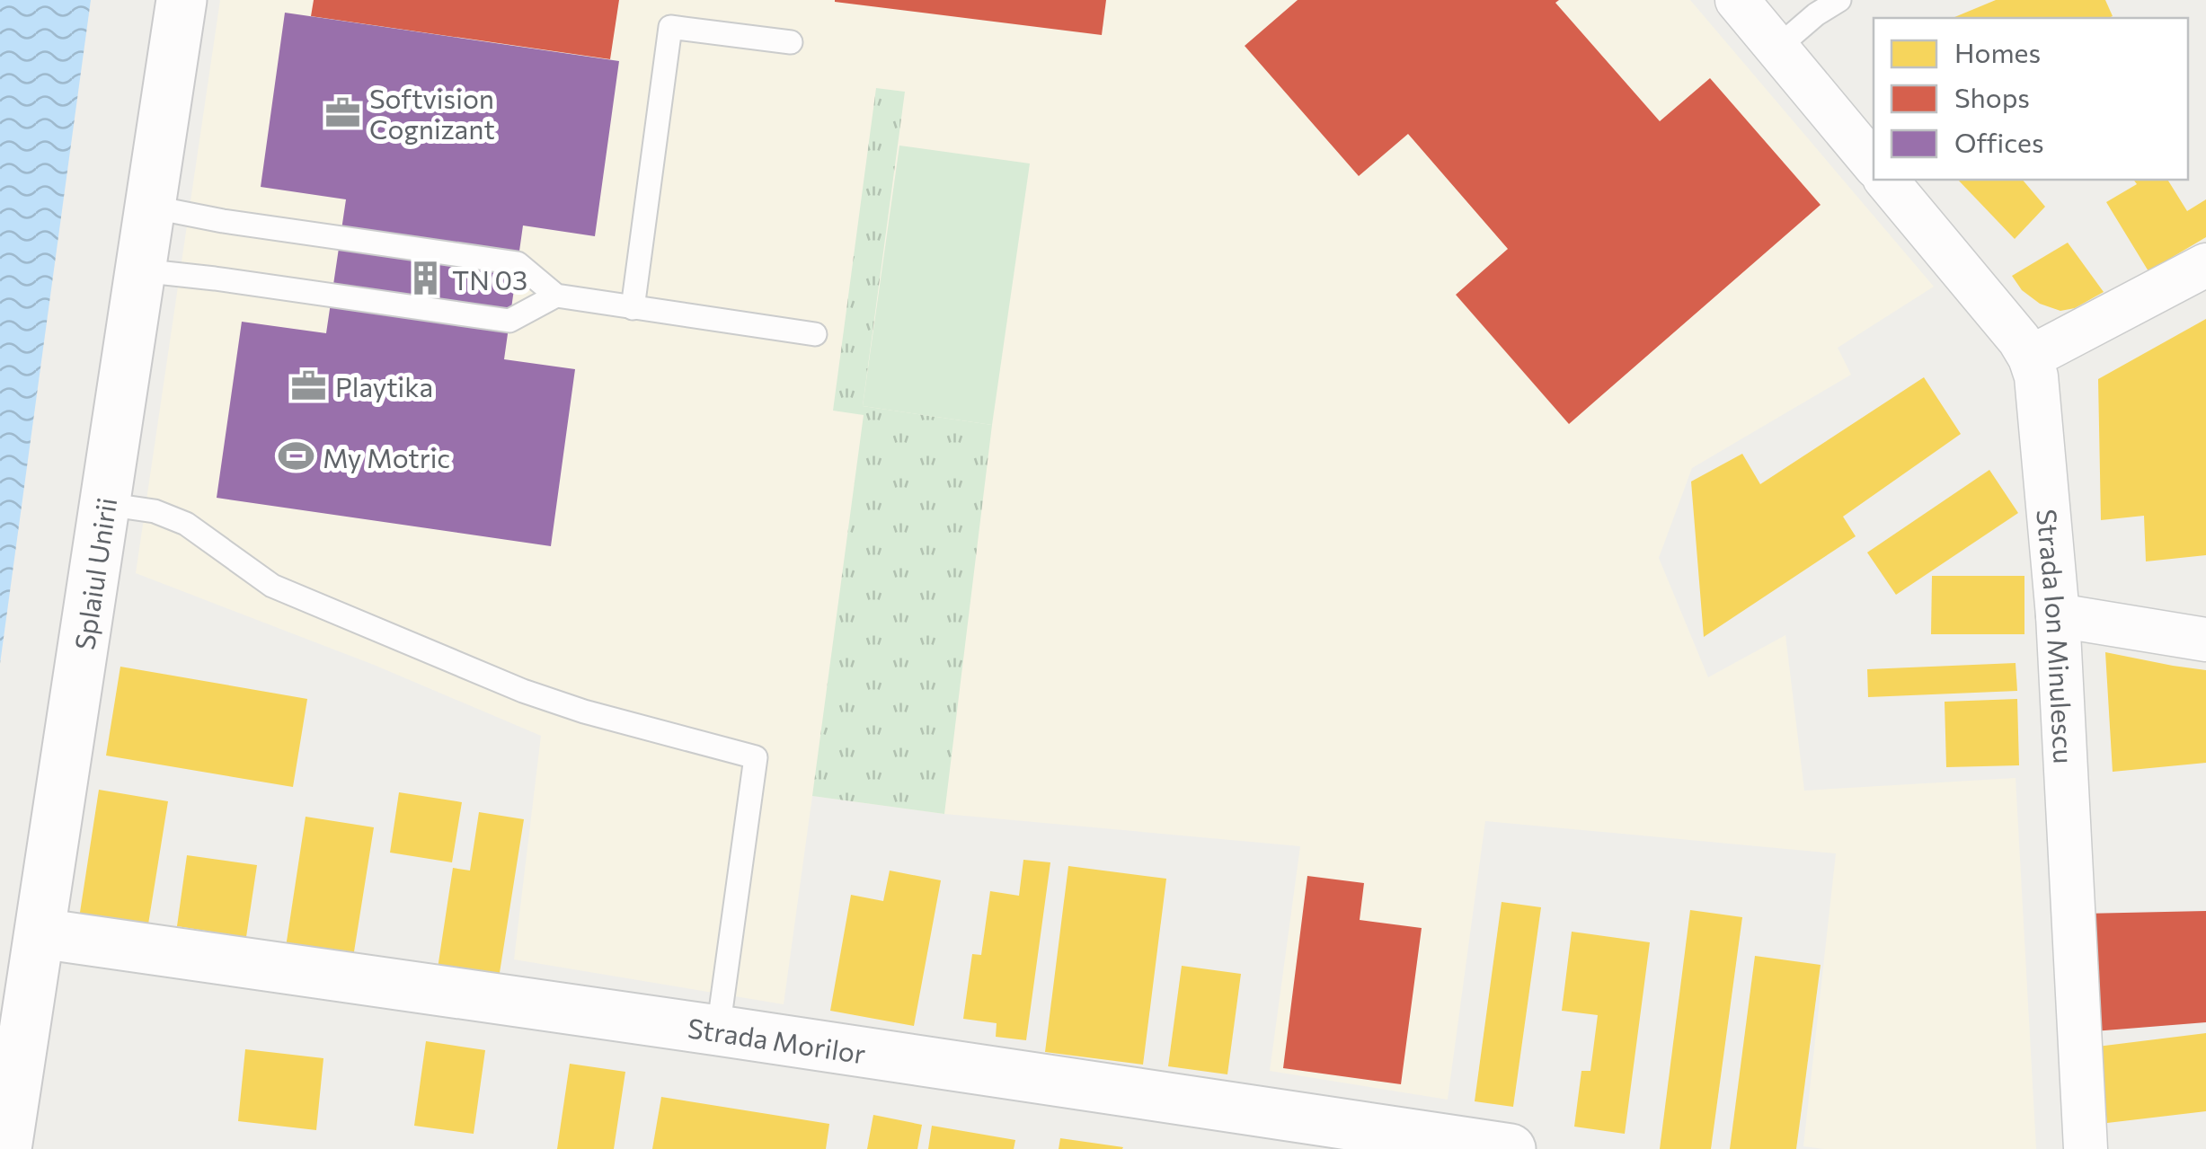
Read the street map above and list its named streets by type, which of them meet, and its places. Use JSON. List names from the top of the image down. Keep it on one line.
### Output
{"streets":{"street":["Splaiul Unirii","Strada Ion Minulescu","Strada Morilor"]},"crossings":[["Splaiul Unirii","Strada Morilor"]],"places":{"office":["Softvision Cognizant","Playtika"],"building":["TN 03"],"sports":["My Motric"]},"legend":["Homes","Shops","Offices"]}
